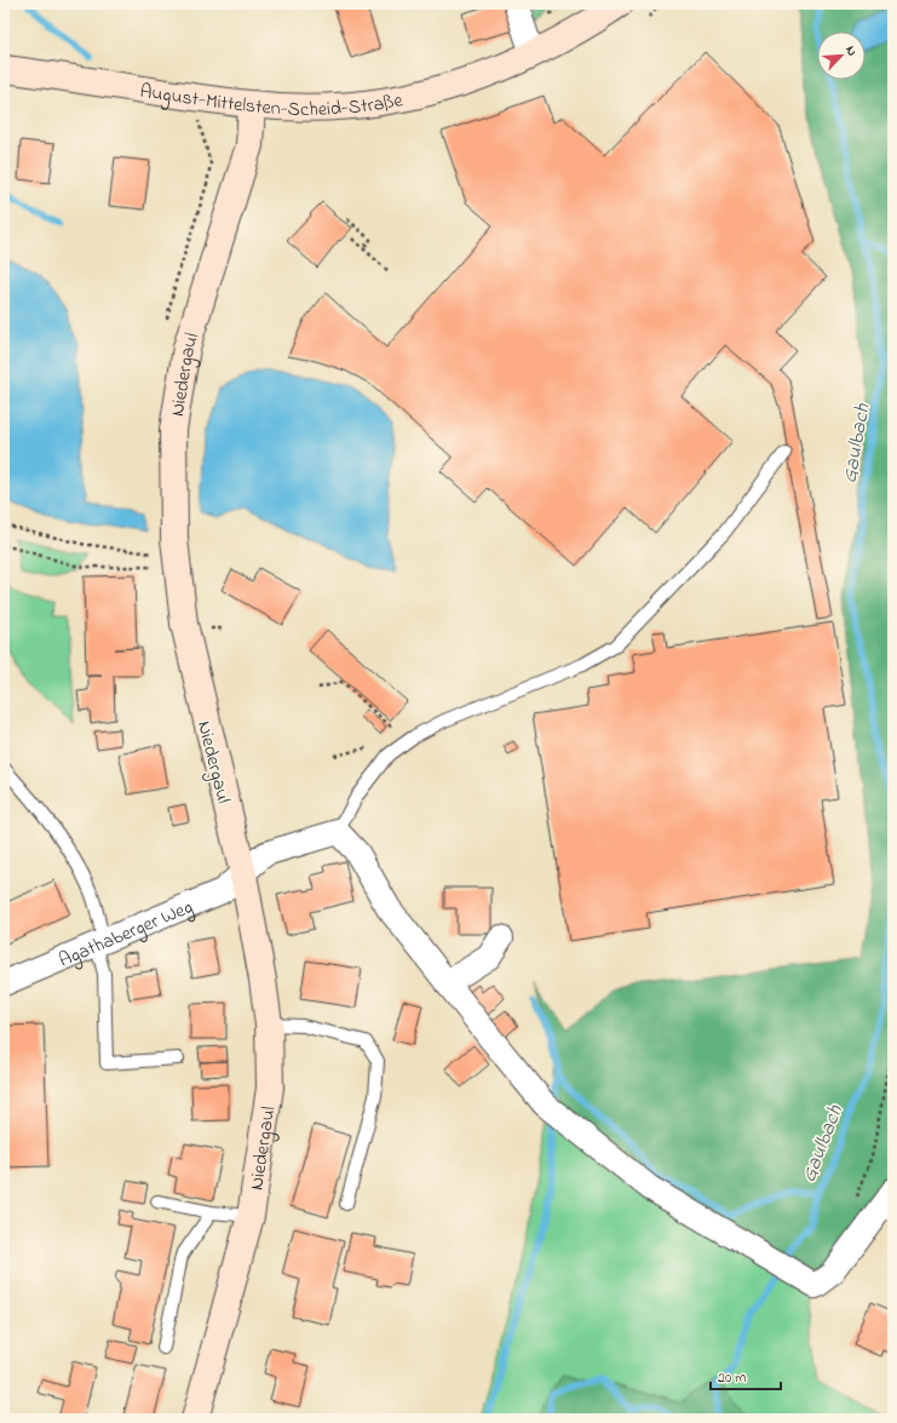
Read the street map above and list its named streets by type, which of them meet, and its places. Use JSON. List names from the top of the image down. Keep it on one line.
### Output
{"streets":{"main road":["August-Mittelsten-Scheid-Straße","Niedergaul"],"street":["Agathaberger Weg"]},"crossings":[["August-Mittelsten-Scheid-Straße","Niedergaul"],["Niedergaul","Agathaberger Weg"]],"water":["Gaulbach"],"scale_bar":"20 m","north":"top right"}
